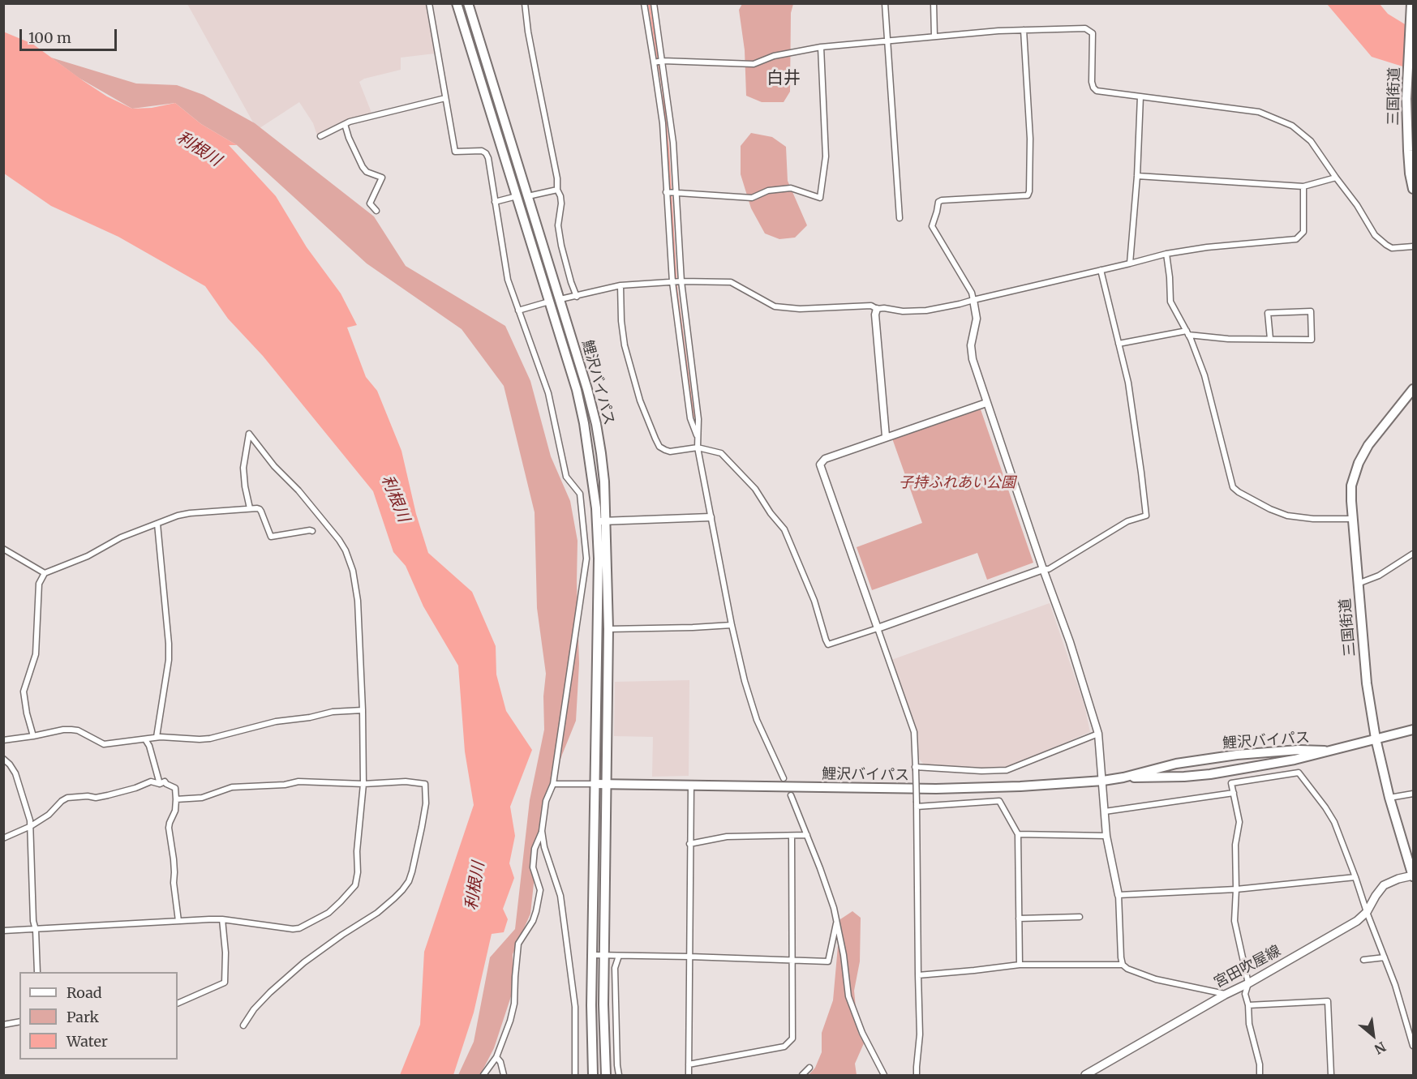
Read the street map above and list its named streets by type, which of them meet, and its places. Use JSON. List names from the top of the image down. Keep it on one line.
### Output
{"streets":{"main road":["三国街道","鯉沢バイパス","宮田吹屋線"]},"crossings":[["三国街道","鯉沢バイパス"],["三国街道","宮田吹屋線"]],"districts":["白井"],"water":["利根川"],"parks":["子持ふれあい公園"],"legend":["Road","Park","Water"],"scale_bar":"100 m","north":"bottom right"}
